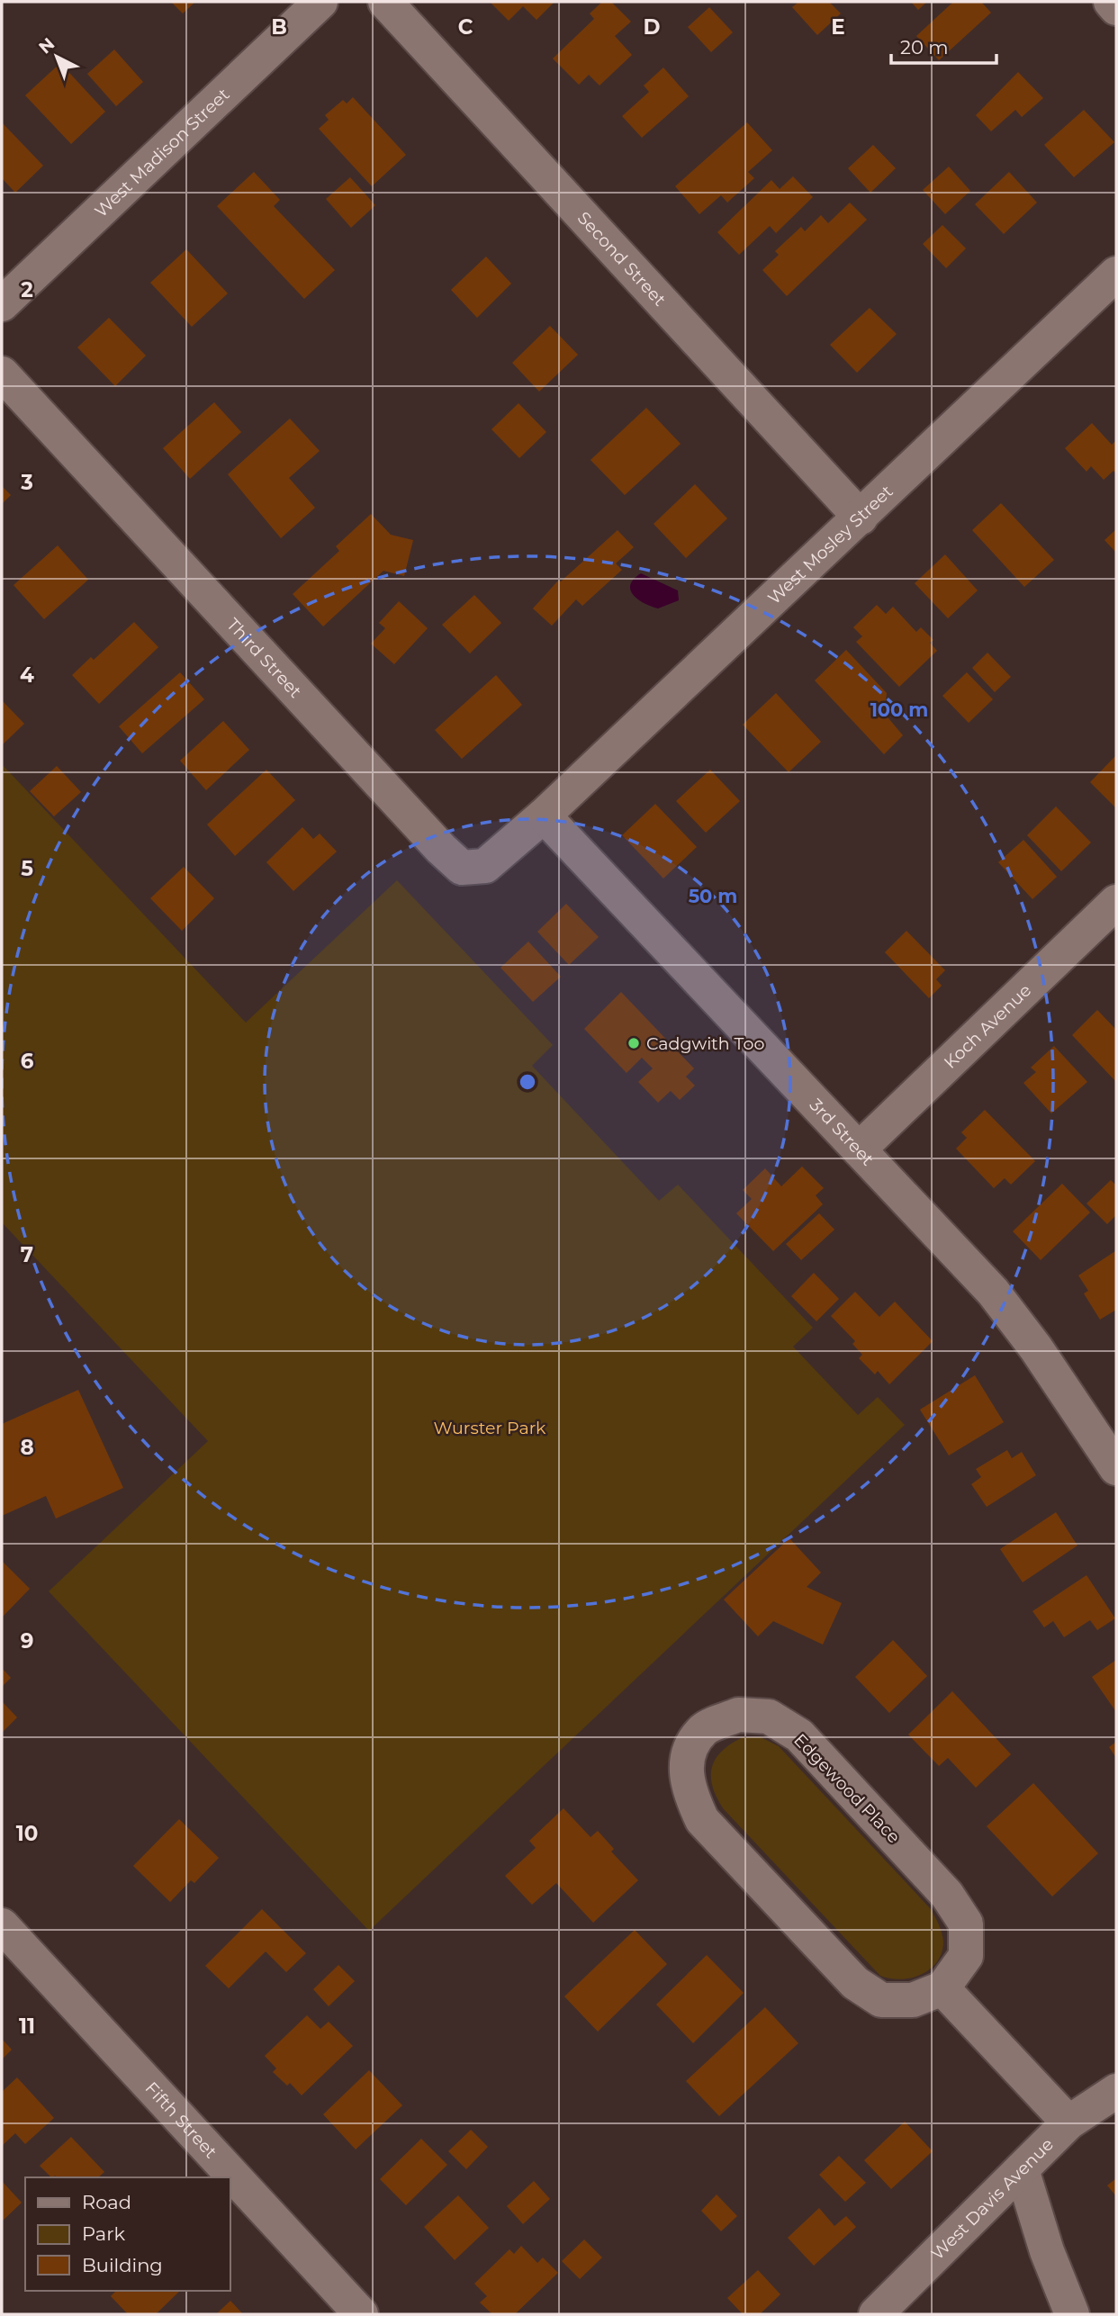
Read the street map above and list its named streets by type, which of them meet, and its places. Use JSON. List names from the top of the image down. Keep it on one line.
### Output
{"streets":{"street":["West Madison Street","Second Street","West Mosley Street","Third Street","Koch Avenue","3rd Street","Edgewood Place","Fifth Street","West Davis Avenue"]},"crossings":[["Second Street","West Mosley Street"],["West Mosley Street","Third Street"],["West Mosley Street","3rd Street"],["Third Street","3rd Street"],["Koch Avenue","3rd Street"]],"parks":["Wurster Park"],"places":["Cadgwith Too"],"legend":["Road","Park","Building"],"scale_bar":"20 m","north":"top left","grid":{"columns":["B","C","D","E"],"rows":["2","3","4","5","6","7","8","9","10","11"]},"rings":["100 m","50 m"]}
